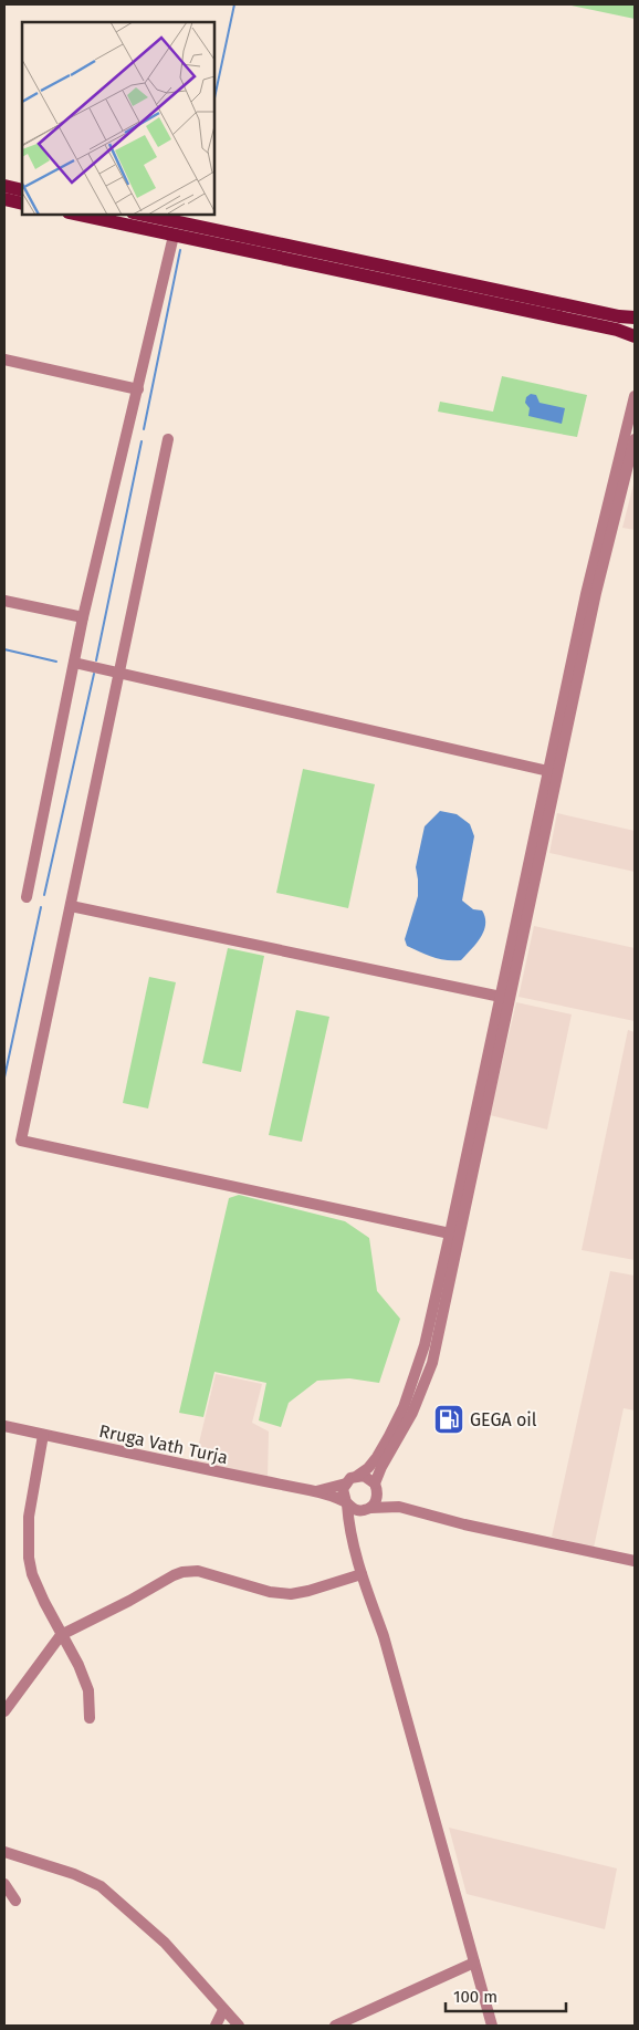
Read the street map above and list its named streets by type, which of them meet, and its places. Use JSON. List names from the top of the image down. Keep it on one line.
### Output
{"streets":{"street":["Rruga Vath Turja"]},"places":{"fuel station":["GEGA oil"]},"scale_bar":"100 m"}
